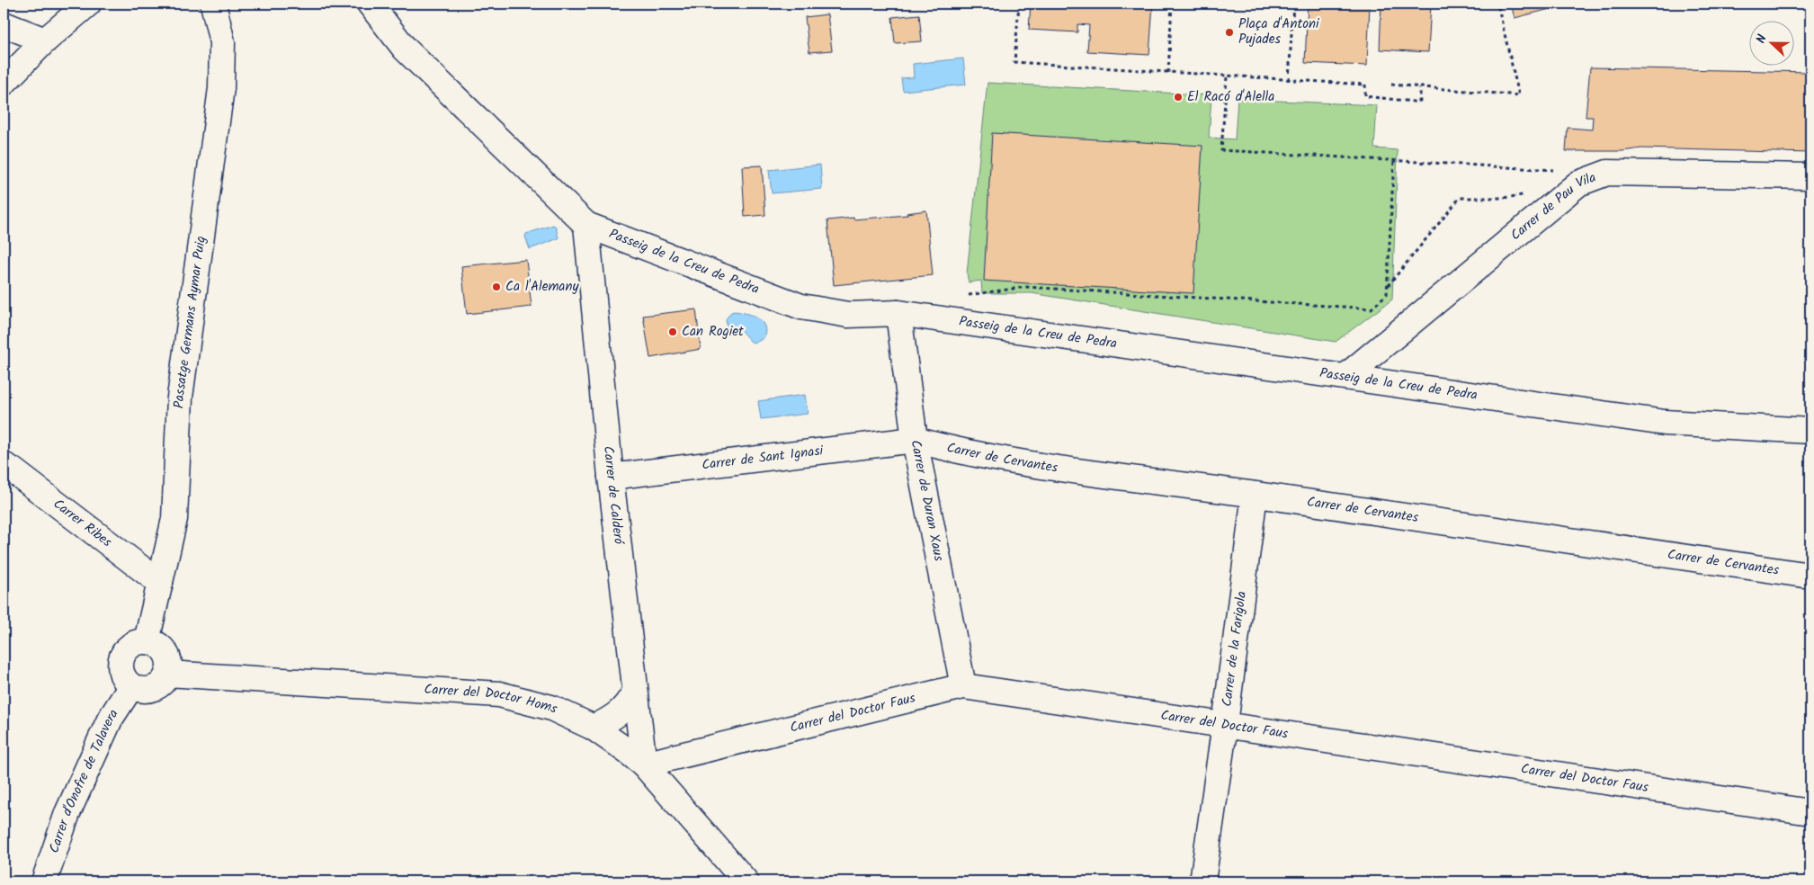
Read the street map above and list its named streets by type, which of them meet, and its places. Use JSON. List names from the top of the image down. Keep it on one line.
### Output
{"streets":{"street":["Carrer de Pau Vila","Passeig de la Creu de Pedra","Passatge Germans Aymar Puig","Carrer de Sant Ignasi","Carrer de Cervantes","Carrer de Calderó","Carrer de Duran Xaus","Carrer Ribes","Carrer de la Farigola","Carrer del Doctor Homs","Carrer del Doctor Faus","Carrer d'Onofre de Talavera"]},"crossings":[["Carrer de Pau Vila","Passeig de la Creu de Pedra"],["Passeig de la Creu de Pedra","Carrer de Calderó"],["Passeig de la Creu de Pedra","Carrer de Duran Xaus"],["Passatge Germans Aymar Puig","Carrer Ribes"],["Passatge Germans Aymar Puig","Carrer del Doctor Homs"],["Passatge Germans Aymar Puig","Carrer d'Onofre de Talavera"],["Carrer de Sant Ignasi","Carrer de Cervantes"],["Carrer de Sant Ignasi","Carrer de Calderó"],["Carrer de Sant Ignasi","Carrer de Duran Xaus"],["Carrer de Cervantes","Carrer de Duran Xaus"],["Carrer de Cervantes","Carrer de la Farigola"],["Carrer de Calderó","Carrer del Doctor Homs"],["Carrer de Calderó","Carrer del Doctor Faus"],["Carrer de Duran Xaus","Carrer del Doctor Faus"],["Carrer de la Farigola","Carrer del Doctor Faus"],["Carrer del Doctor Homs","Carrer del Doctor Faus"],["Carrer del Doctor Homs","Carrer d'Onofre de Talavera"]],"places":["Plaça d'Antoni Pujades","El Racó d'Alella","Ca l'Alemany","Can Rogiet"],"north":"left"}
